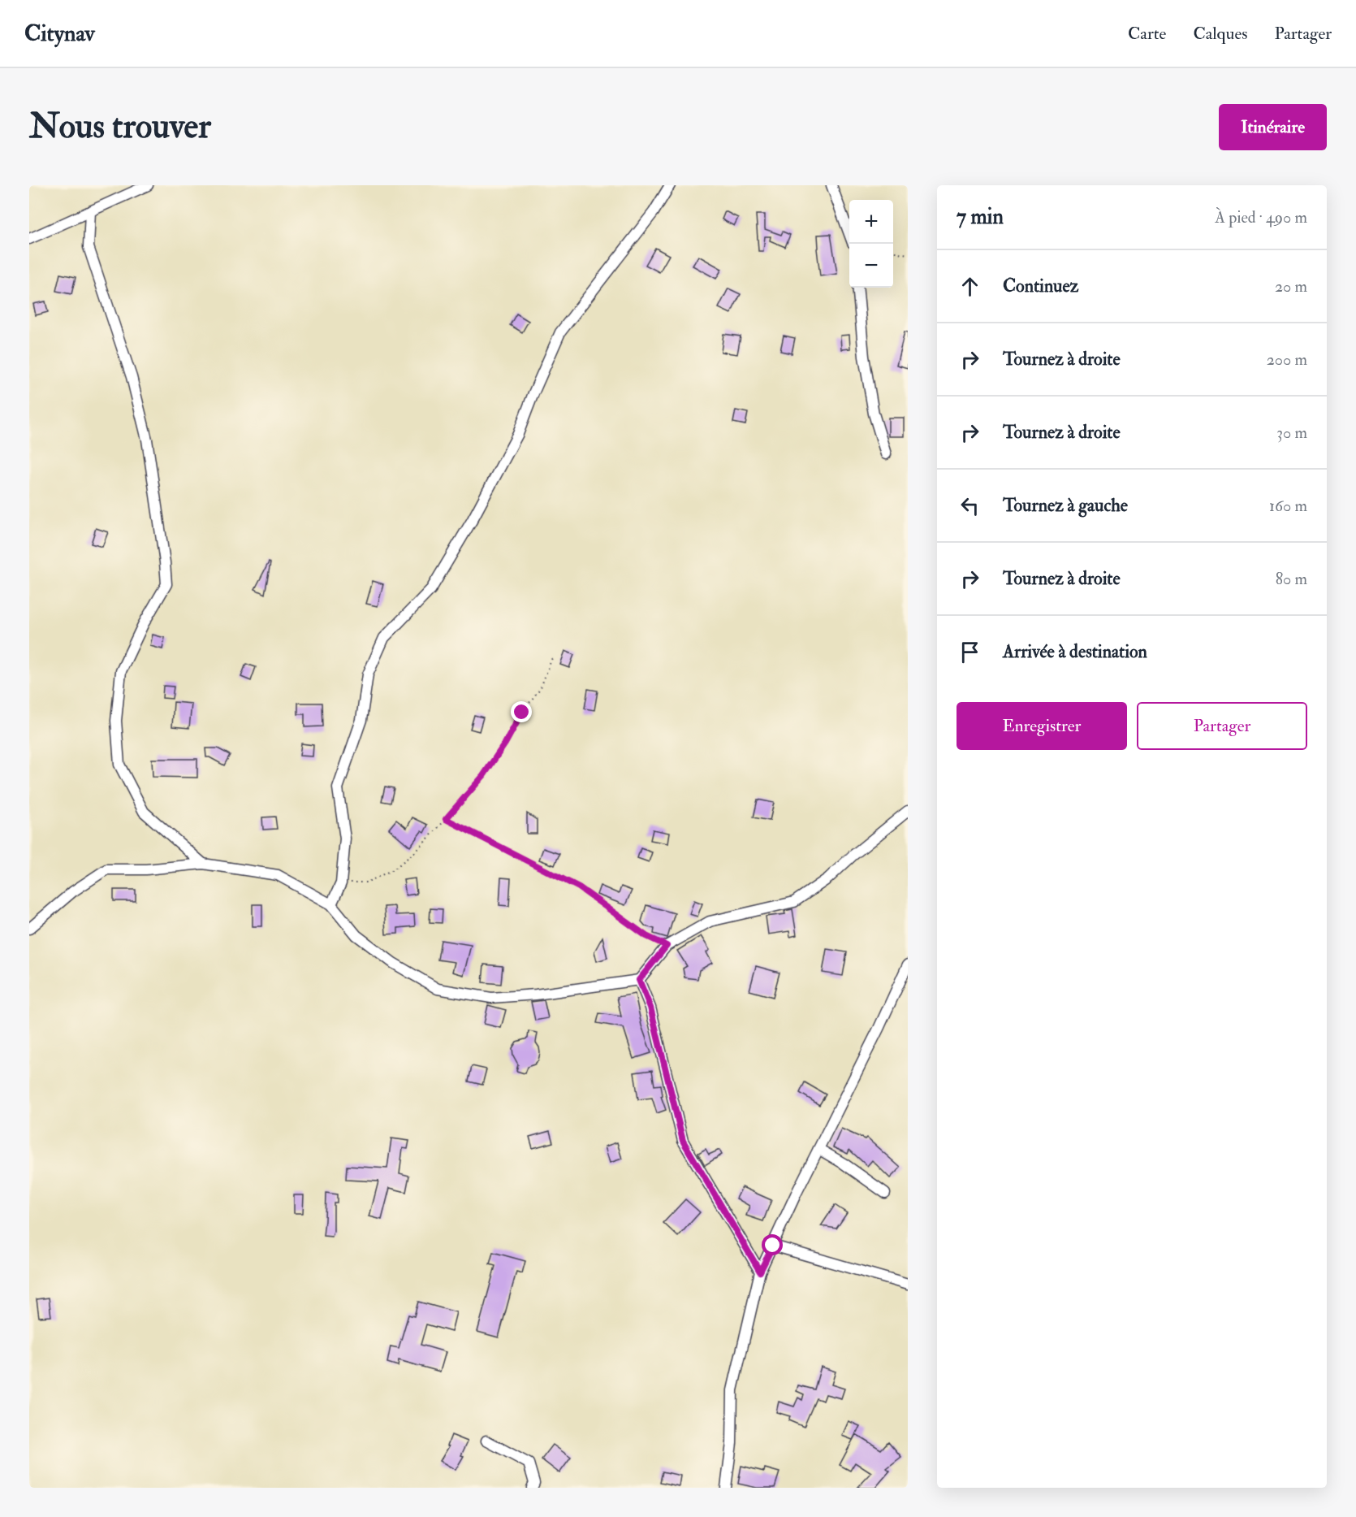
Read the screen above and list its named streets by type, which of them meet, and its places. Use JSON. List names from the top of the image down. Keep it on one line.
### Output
{"page":{"header":"Citynav","nav":["Carte","Calques","Partager"],"buttons":["Itinéraire",["Enregistrer","Partager"]],"title":"Nous trouver","heading":["7 min","À pied · 490 m"],"map_buttons":["+","−"],"list":[["Continuez","20 m"],["Tournez à droite","200 m"],["Tournez à droite","30 m"],["Tournez à gauche","160 m"],["Tournez à droite","80 m"],"Arrivée à destination"]}}
